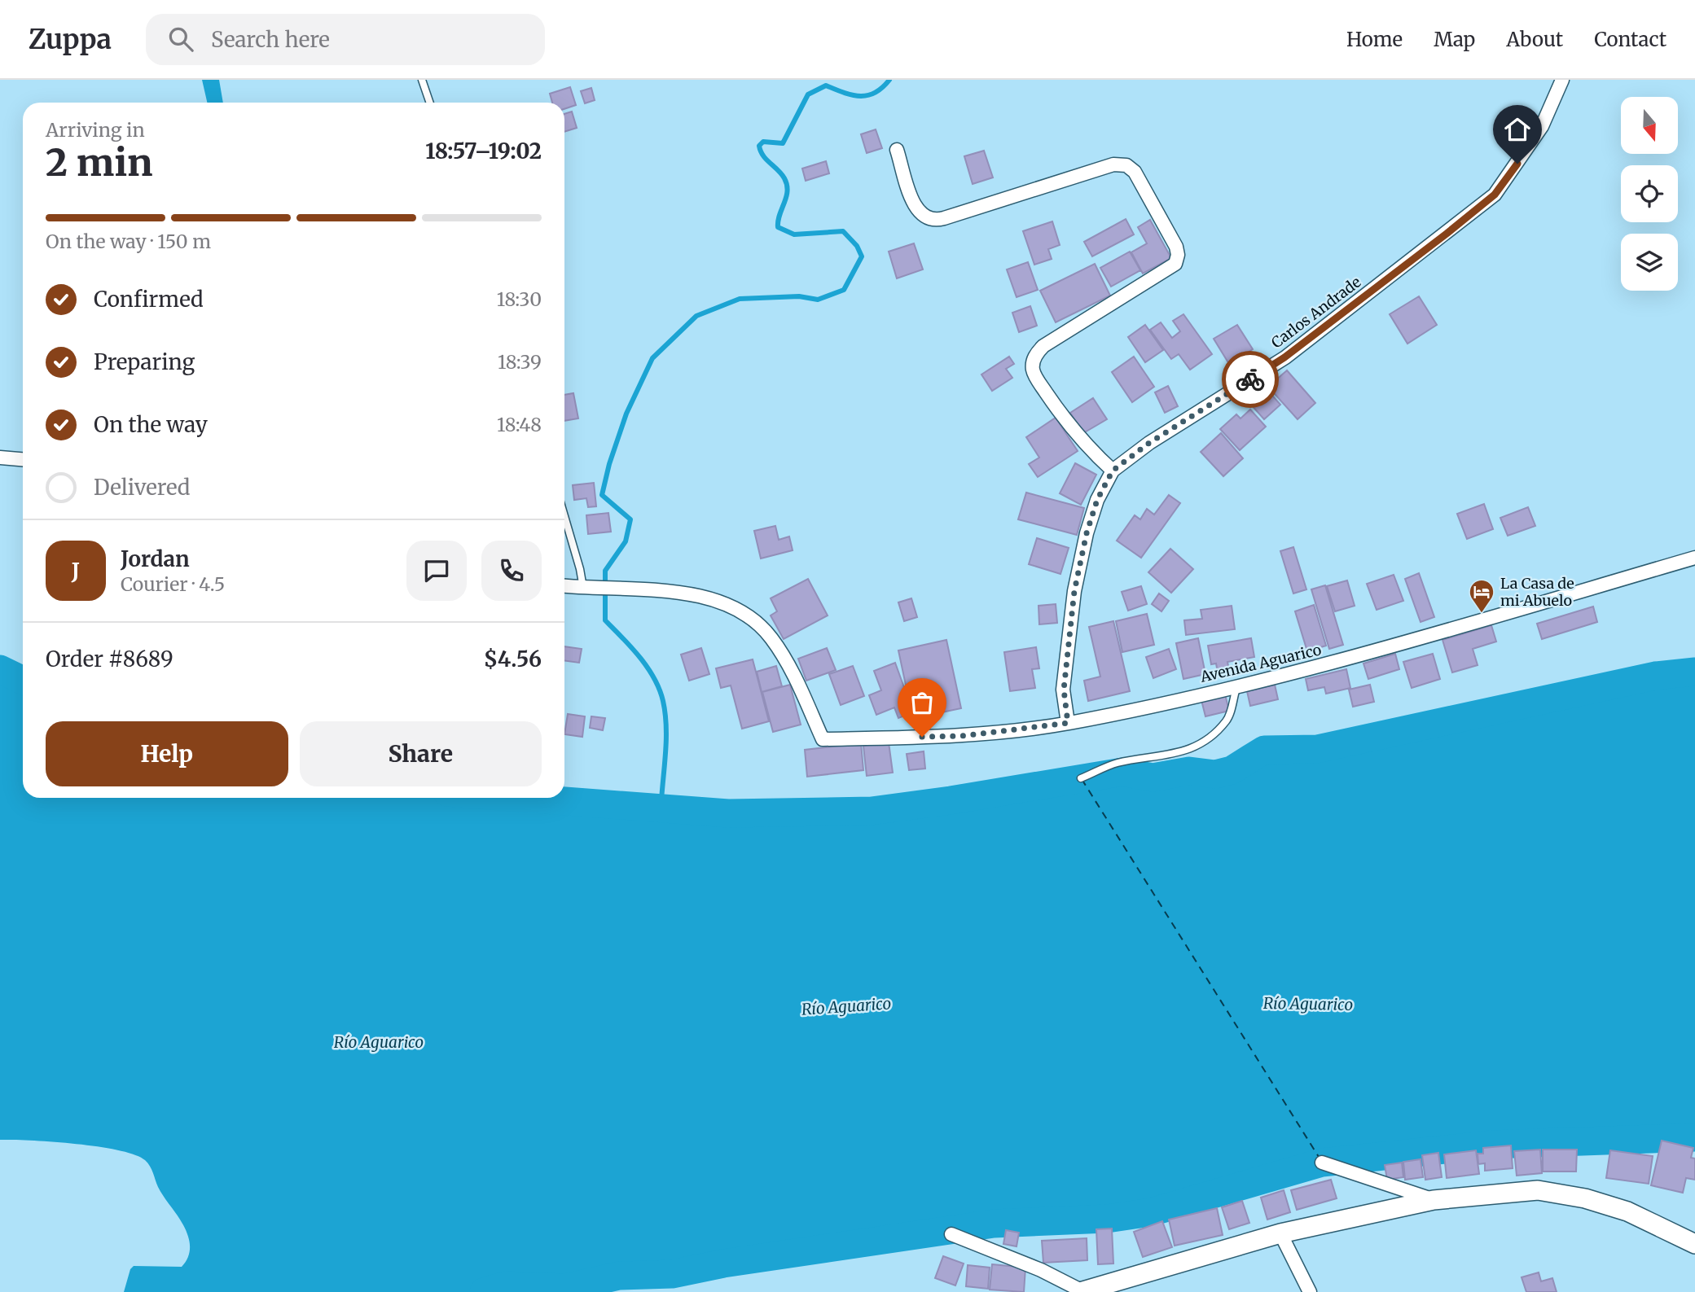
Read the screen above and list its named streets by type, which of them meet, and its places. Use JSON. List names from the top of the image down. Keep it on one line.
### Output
{"streets":{"street":["Carlos Andrade","Avenida Aguarico"]},"crossings":[["Carlos Andrade","Avenida Aguarico"]],"water":["Río Aguarico"],"places":{"hotel":["La Casa de mi Abuelo"]},"north":"bottom","page":{"header":"Zuppa","search":"Search here","nav":["Home","Map","About","Contact"],"heading":["2 min","Arriving in","18:57–19:02"],"panel":["Jordan","Courier · 4.5","Order #8689","$4.56"],"bar":"On the way · 150 m","list":[["Confirmed","18:30"],["Preparing","18:39"],["On the way","18:48"],"Delivered"],"round":"J","buttons":["Help","Share"]}}
